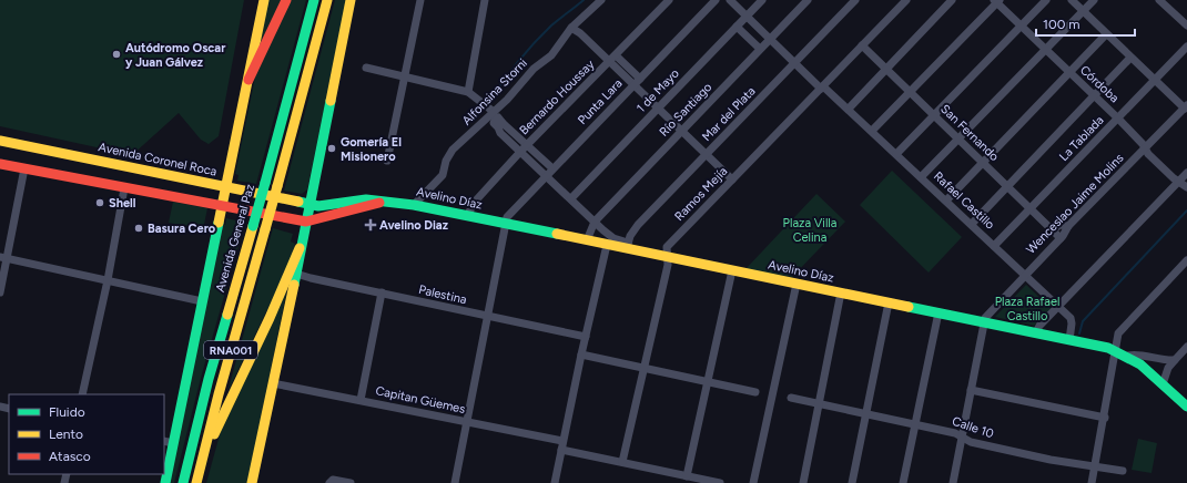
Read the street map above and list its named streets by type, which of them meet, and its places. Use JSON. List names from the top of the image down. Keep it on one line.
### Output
{"streets":{"main road":["Avenida Coronel Roca","Avelino Díaz","Avenida General Paz","RNA001"],"street":["Córdoba","1 de Mayo","Alfonsina Storni","Bernardo Houssay","Punta Lara","Río Santiago","Mar del Plata","San Fernando","La Tablada","Ramos Mejía","Rafael Castillo","Wenceslao Jaime Molins","Palestina","Capitan Güemes","Calle 10"]},"crossings":[["Córdoba","La Tablada"],["Córdoba","Wenceslao Jaime Molins"],["1 de Mayo","Rafael Castillo"],["Alfonsina Storni","Avelino Díaz"],["Bernardo Houssay","Avelino Díaz"],["Punta Lara","Avelino Díaz"],["Río Santiago","Avelino Díaz"],["Río Santiago","Rafael Castillo"],["Mar del Plata","Avelino Díaz"],["Mar del Plata","Rafael Castillo"],["San Fernando","La Tablada"],["San Fernando","Ramos Mejía"],["San Fernando","Wenceslao Jaime Molins"],["La Tablada","Rafael Castillo"],["Avenida Coronel Roca","Avelino Díaz"],["Avenida Coronel Roca","Avenida General Paz"],["Ramos Mejía","Avelino Díaz"],["Ramos Mejía","Rafael Castillo"],["Avelino Díaz","Rafael Castillo"],["Avelino Díaz","Wenceslao Jaime Molins"],["Rafael Castillo","Wenceslao Jaime Molins"]],"parks":["Plaza Villa Celina","Plaza Rafael Castillo"],"places":{"other":["Autódromo Oscar y Juan Gálvez","Gomería El Misionero","Shell","Basura Cero"],"health":["Avelino Diaz"]},"legend":["Fluido","Lento","Atasco"],"scale_bar":"100 m"}
